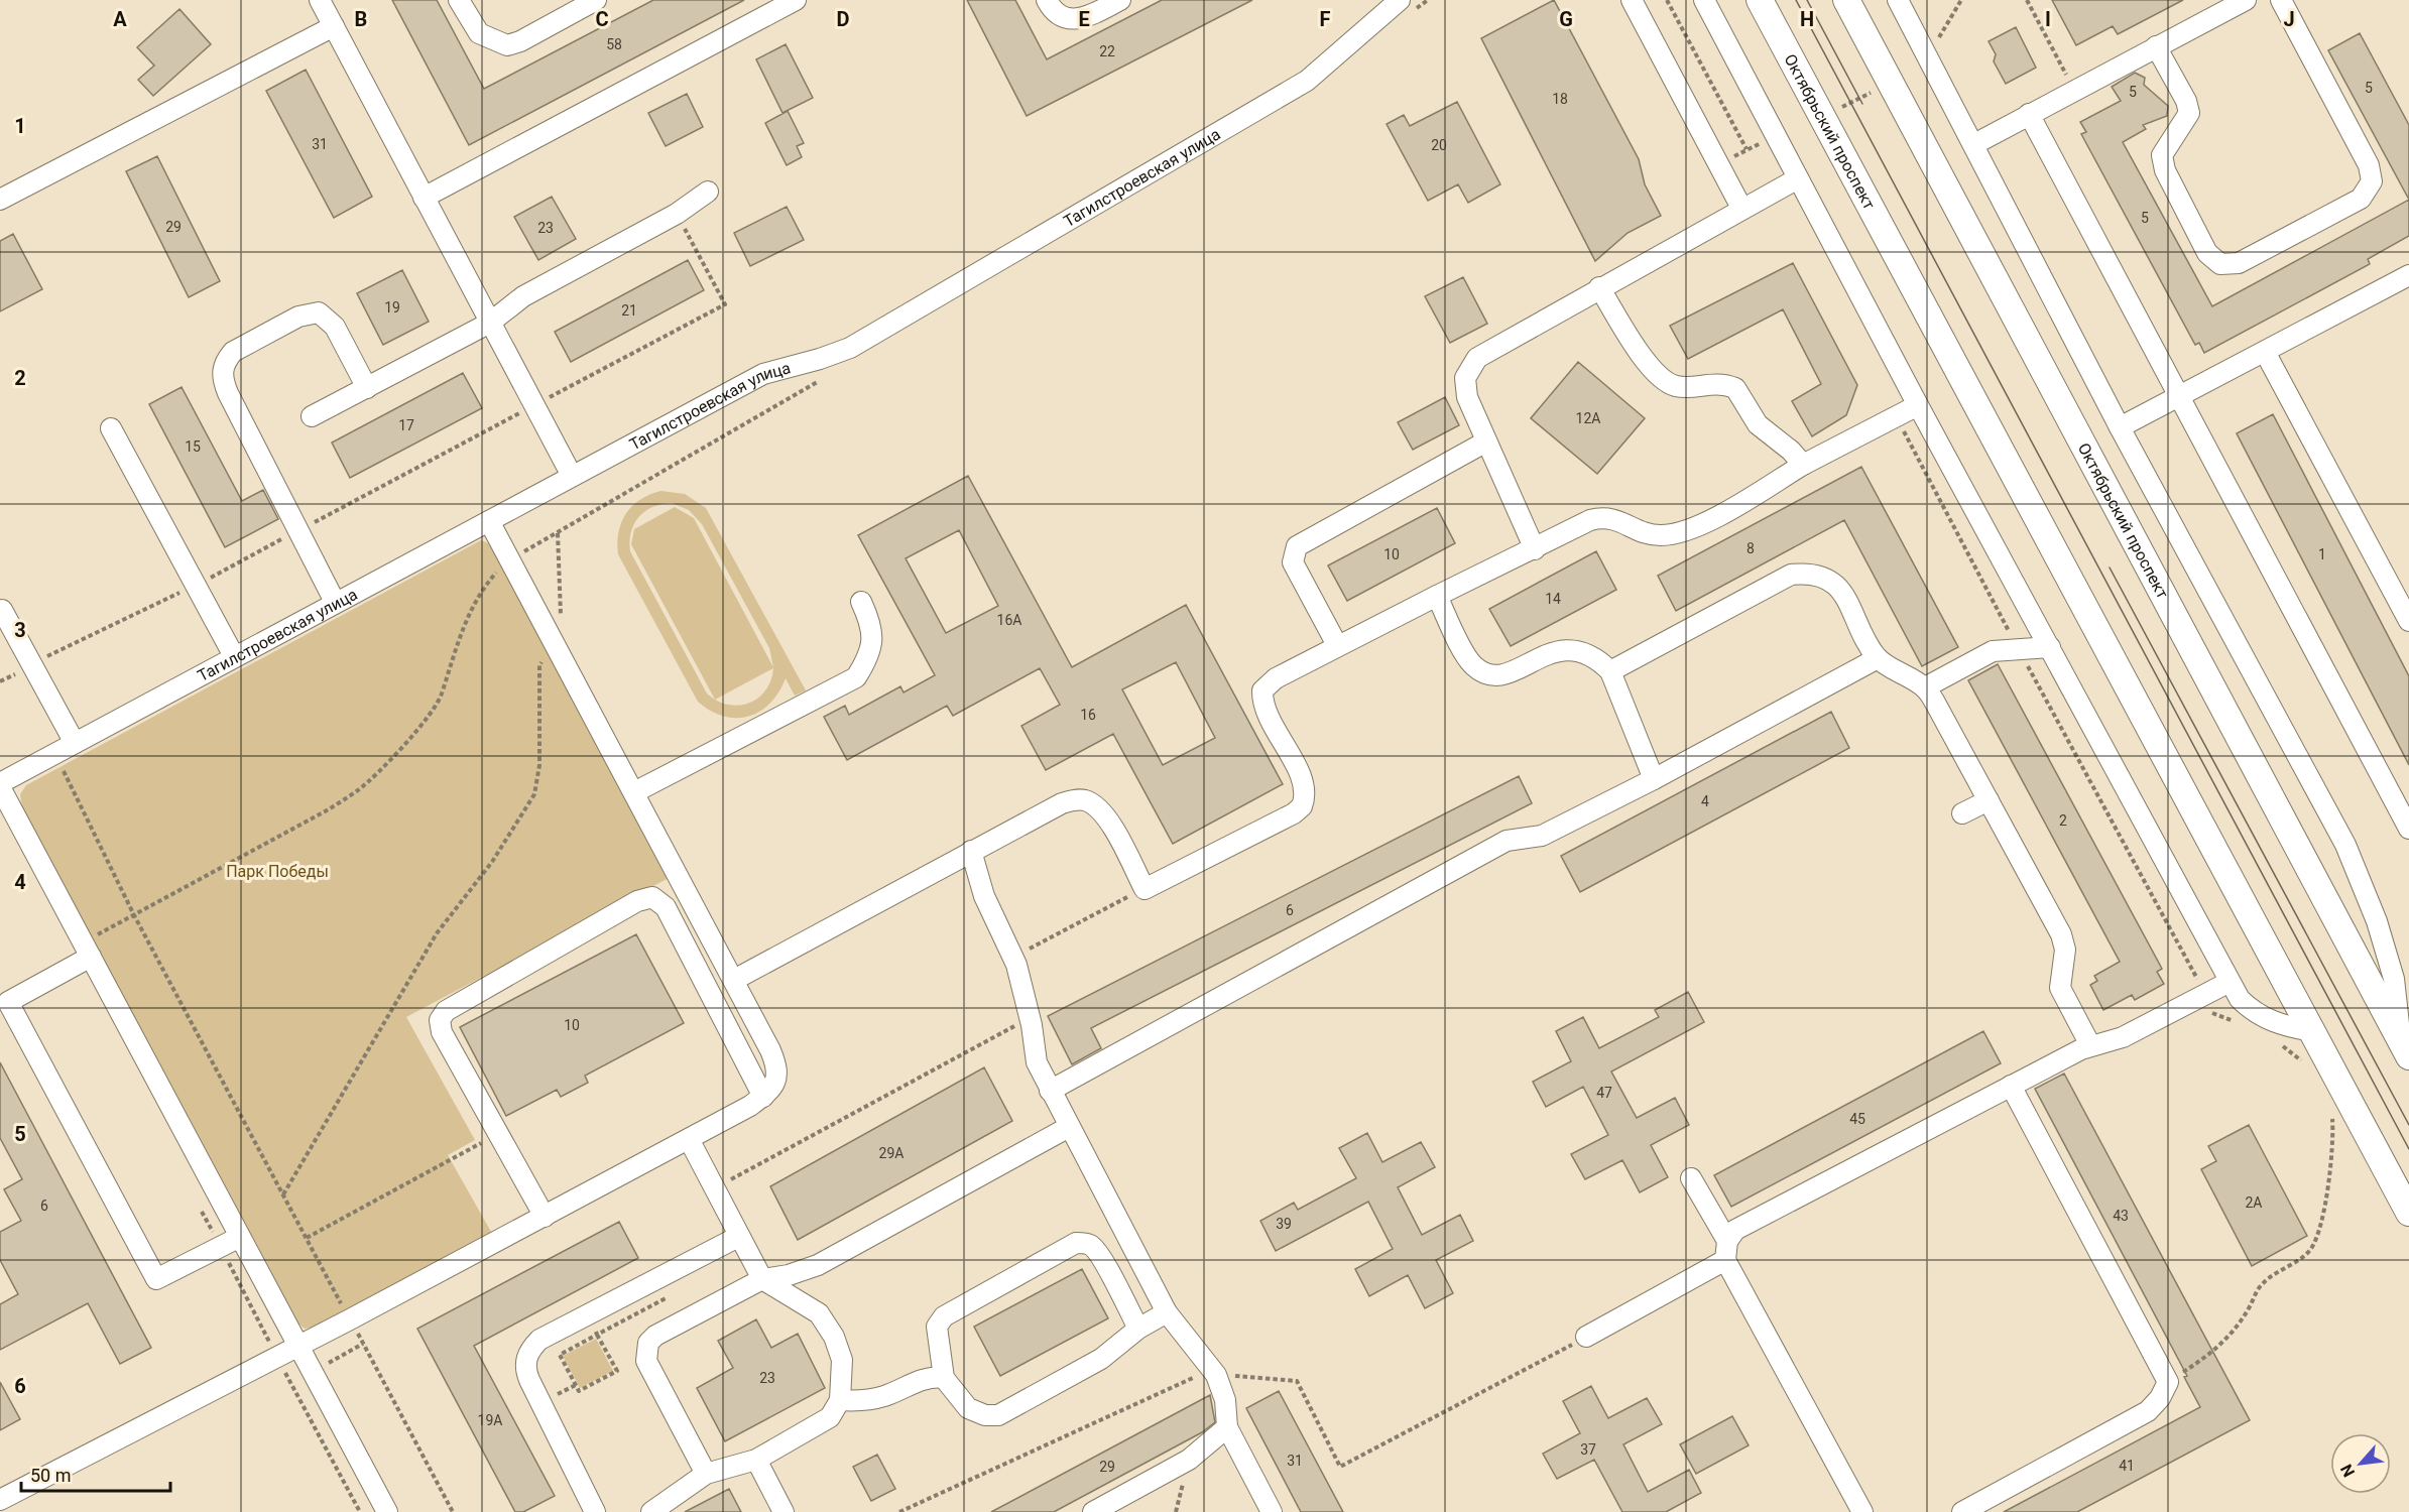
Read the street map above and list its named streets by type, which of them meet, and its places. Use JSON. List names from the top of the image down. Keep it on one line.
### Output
{"streets":{"main road":["Октябрьский проспект"],"street":["Тагилстроевская улица"]},"parks":["Парк Победы"],"house_numbers":["58","22","5","5","18","31","20","5","29","23","19","21","12А","17","15","8","10","1","14","16А","16","4","2","6","10","47","45","29А","2А","6","43","39","23","19А","37","31","41","29"],"scale_bar":"50 m","north":"bottom left","grid":{"columns":["A","B","C","D","E","F","G","H","I","J"],"rows":["1","2","3","4","5","6"]}}
